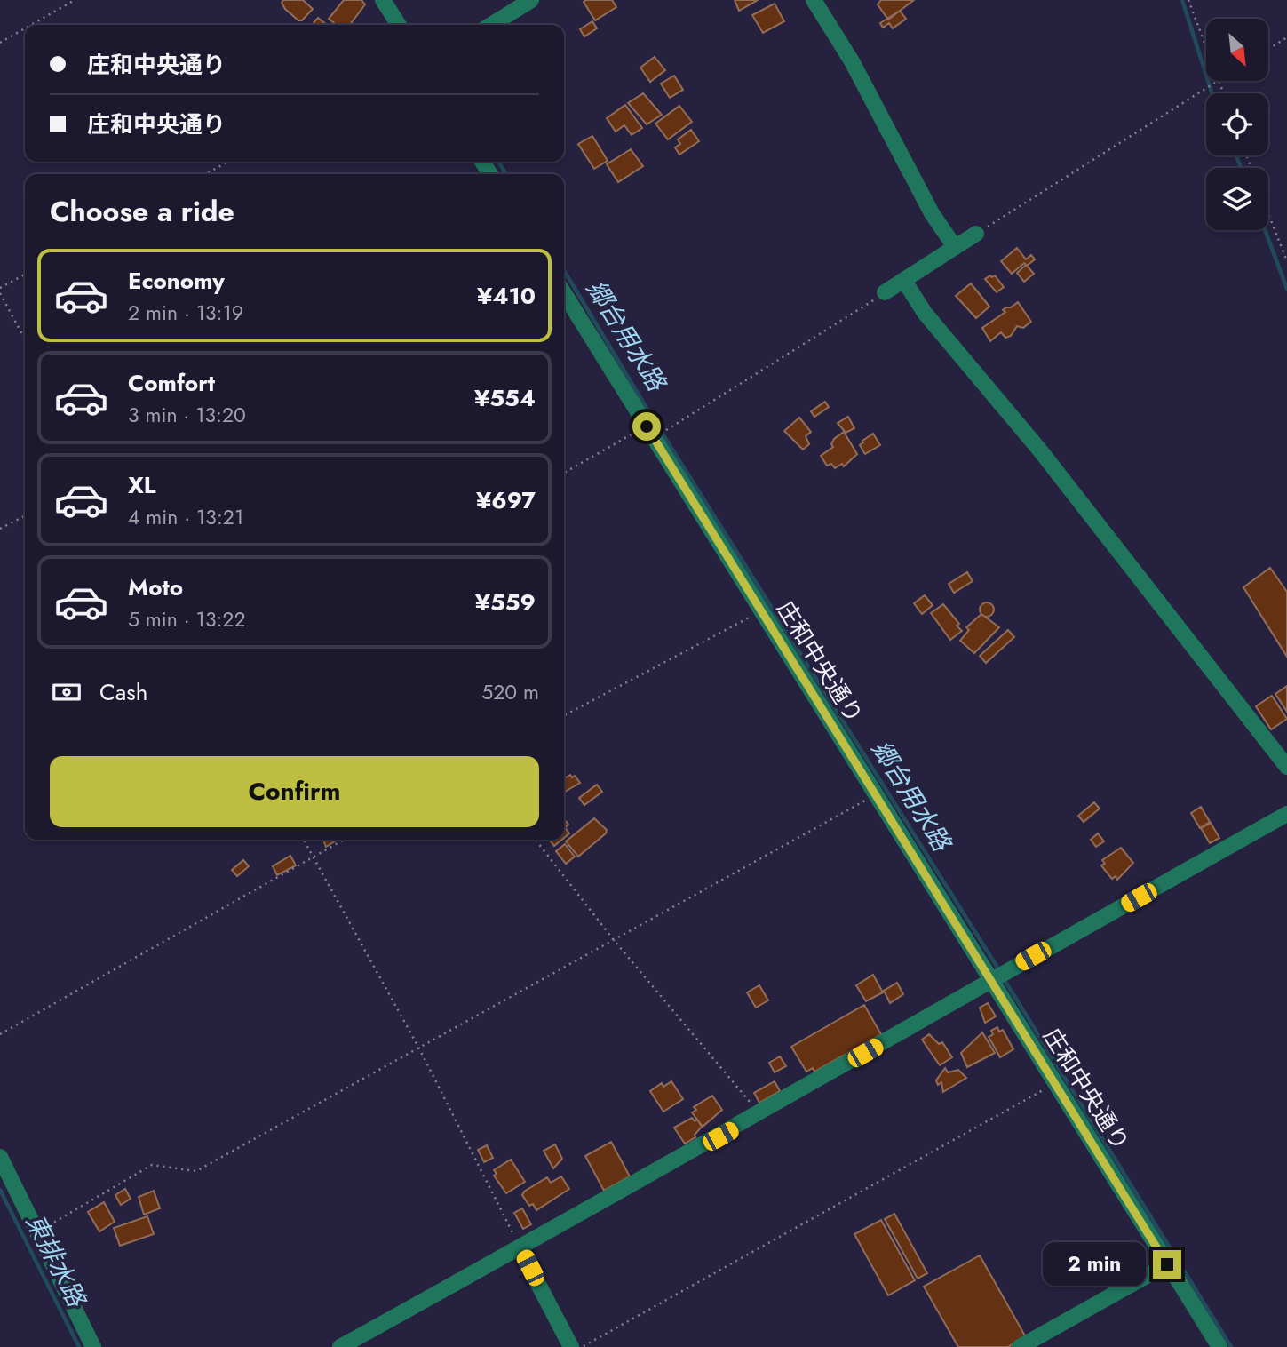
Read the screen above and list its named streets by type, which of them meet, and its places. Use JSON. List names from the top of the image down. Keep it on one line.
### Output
{"streets":{"street":["庄和中央通り"]},"water":["郷台用水路","東排水路"],"north":"bottom right","page":{"banner":["庄和中央通り","庄和中央通り"],"heading":"Choose a ride","list":[{"name":"Economy","note":"2 min · 13:19","value":"¥410"},{"name":"Comfort","note":"3 min · 13:20","value":"¥554"},{"name":"XL","note":"4 min · 13:21","value":"¥697"},{"name":"Moto","note":"5 min · 13:22","value":"¥559"}],"pay":["Cash","520 m"],"buttons":"Confirm","bubble":"2 min"}}
